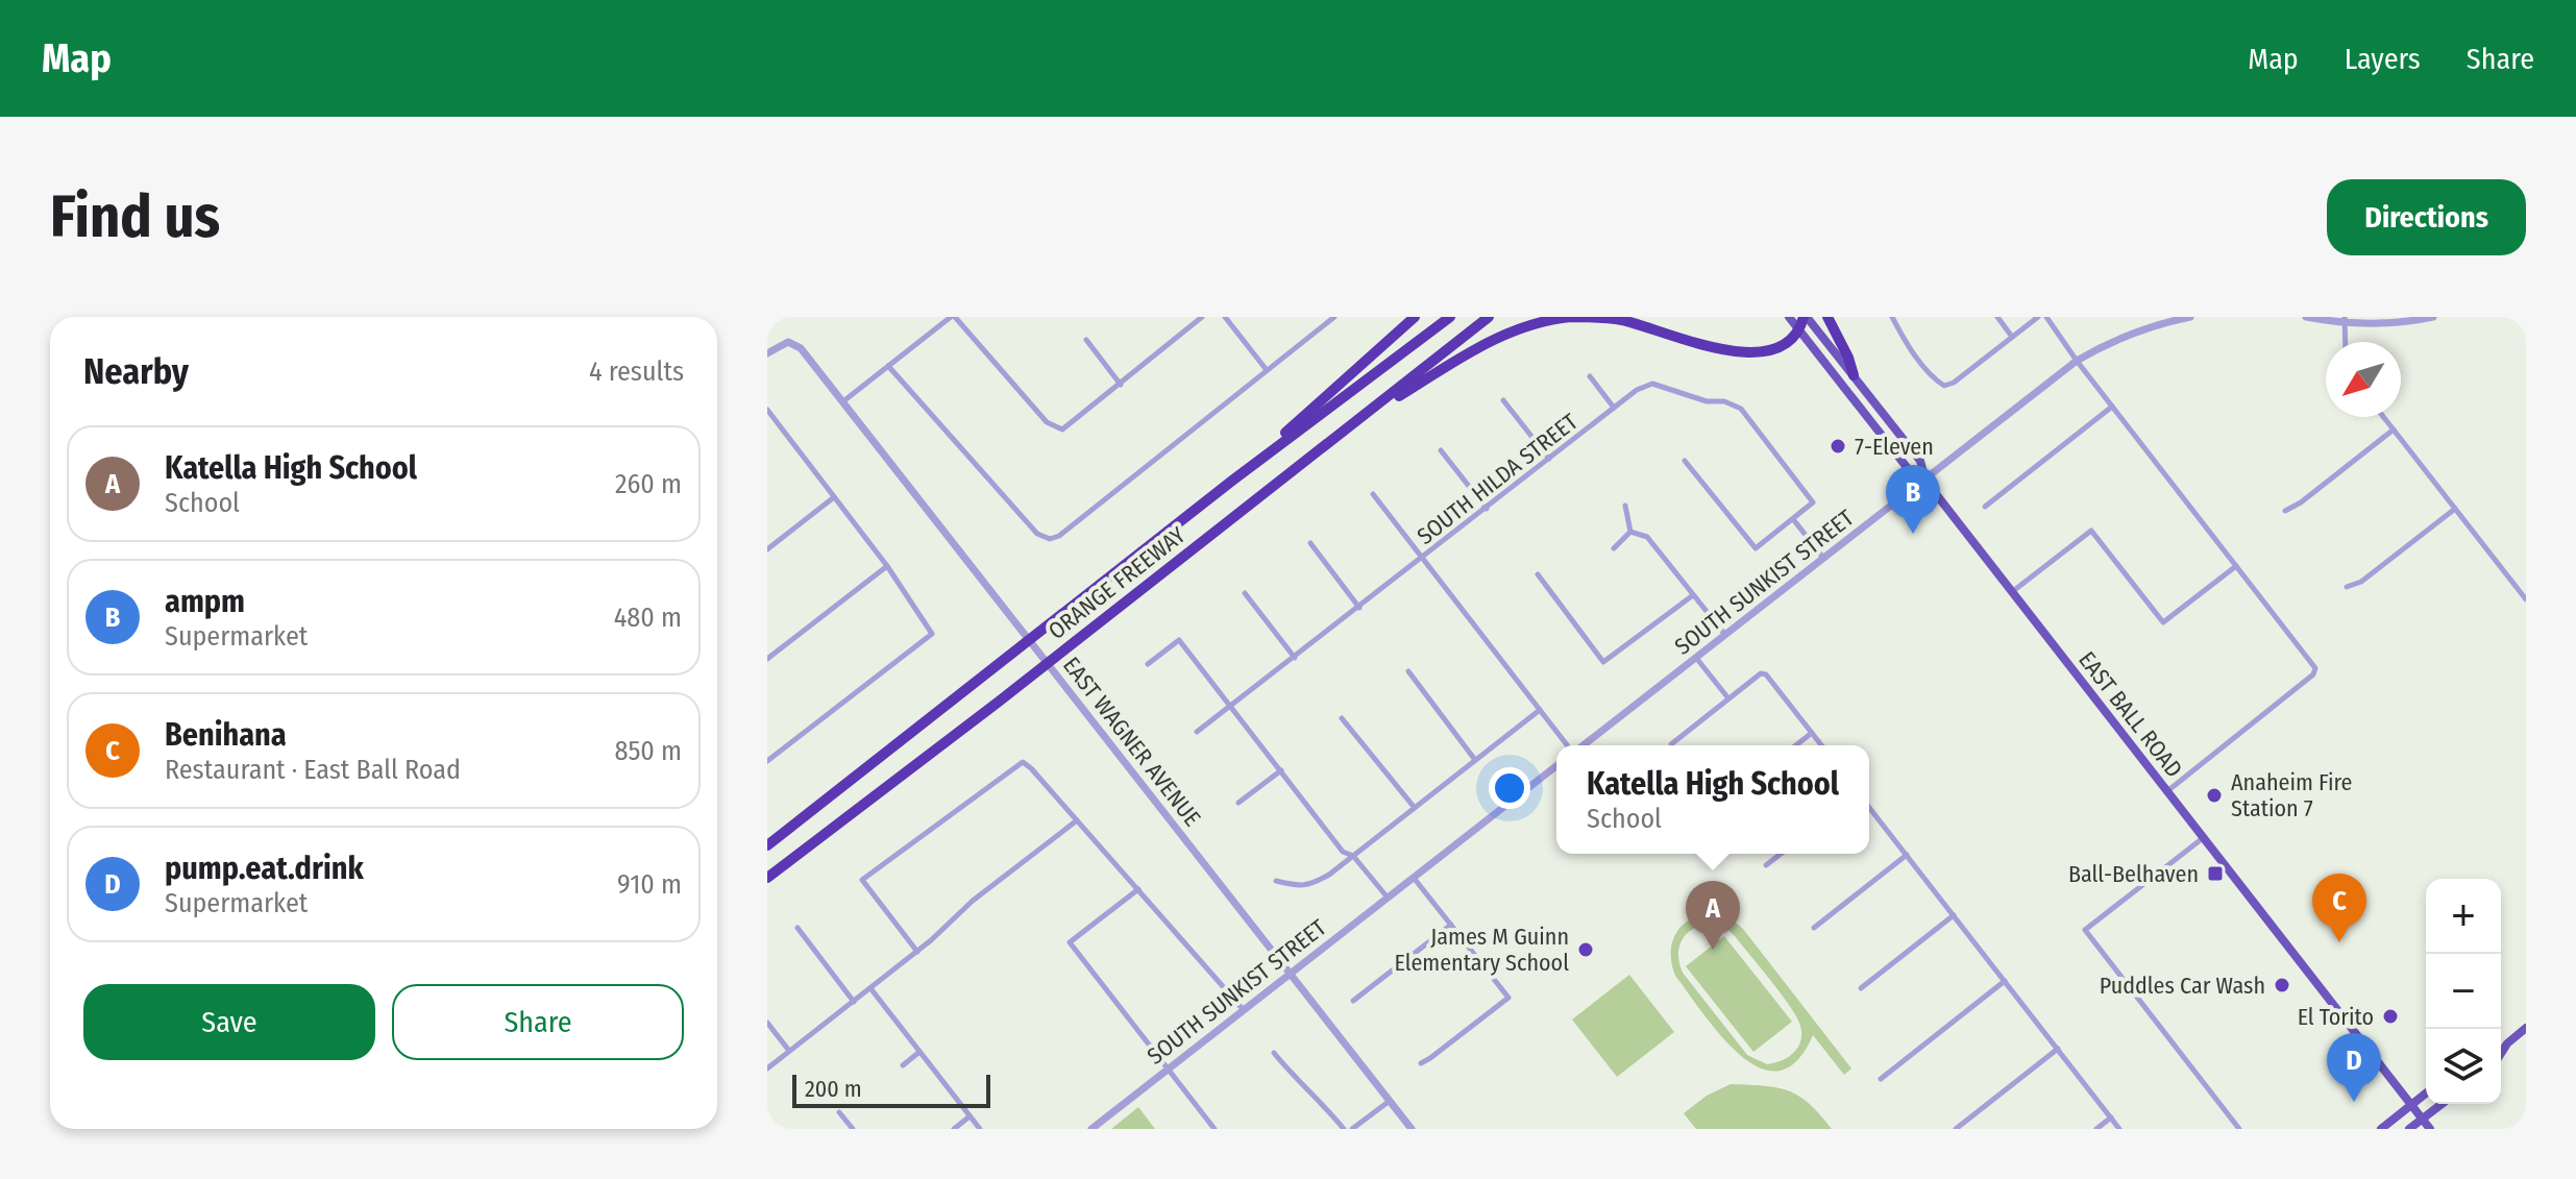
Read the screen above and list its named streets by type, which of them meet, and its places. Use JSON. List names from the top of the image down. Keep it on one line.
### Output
{"streets":{"highway":["ORANGE FREEWAY"],"main road":["EAST BALL ROAD"],"street":["SOUTH HILDA STREET","SOUTH SUNKIST STREET","EAST WAGNER AVENUE"]},"crossings":[["SOUTH SUNKIST STREET","EAST BALL ROAD"],["SOUTH SUNKIST STREET","EAST WAGNER AVENUE"]],"places":{"other":["7-Eleven","Anaheim Fire Station 7","James M Guinn Elementary School","Puddles Car Wash","El Torito"],"transit":["Ball-Belhaven"]},"scale_bar":"200 m","north":"bottom left","page":{"header":"Map","nav":["Map","Layers","Share"],"buttons":["Directions",["Save","Share"]],"title":"Find us","heading":["Nearby","4 results"],"list":[{"mark":"A","name":"Katella High School","note":"School","value":"260 m"},{"mark":"B","name":"ampm","note":"Supermarket","value":"480 m"},{"mark":"C","name":"Benihana","note":"Restaurant · East Ball Road","value":"850 m"},{"mark":"D","name":"pump.eat.drink","note":"Supermarket","value":"910 m"}],"pins":["B","C","A","D"],"popup":["Katella High School","School"],"map_buttons":["+","−"],"scale":"200 m"}}
